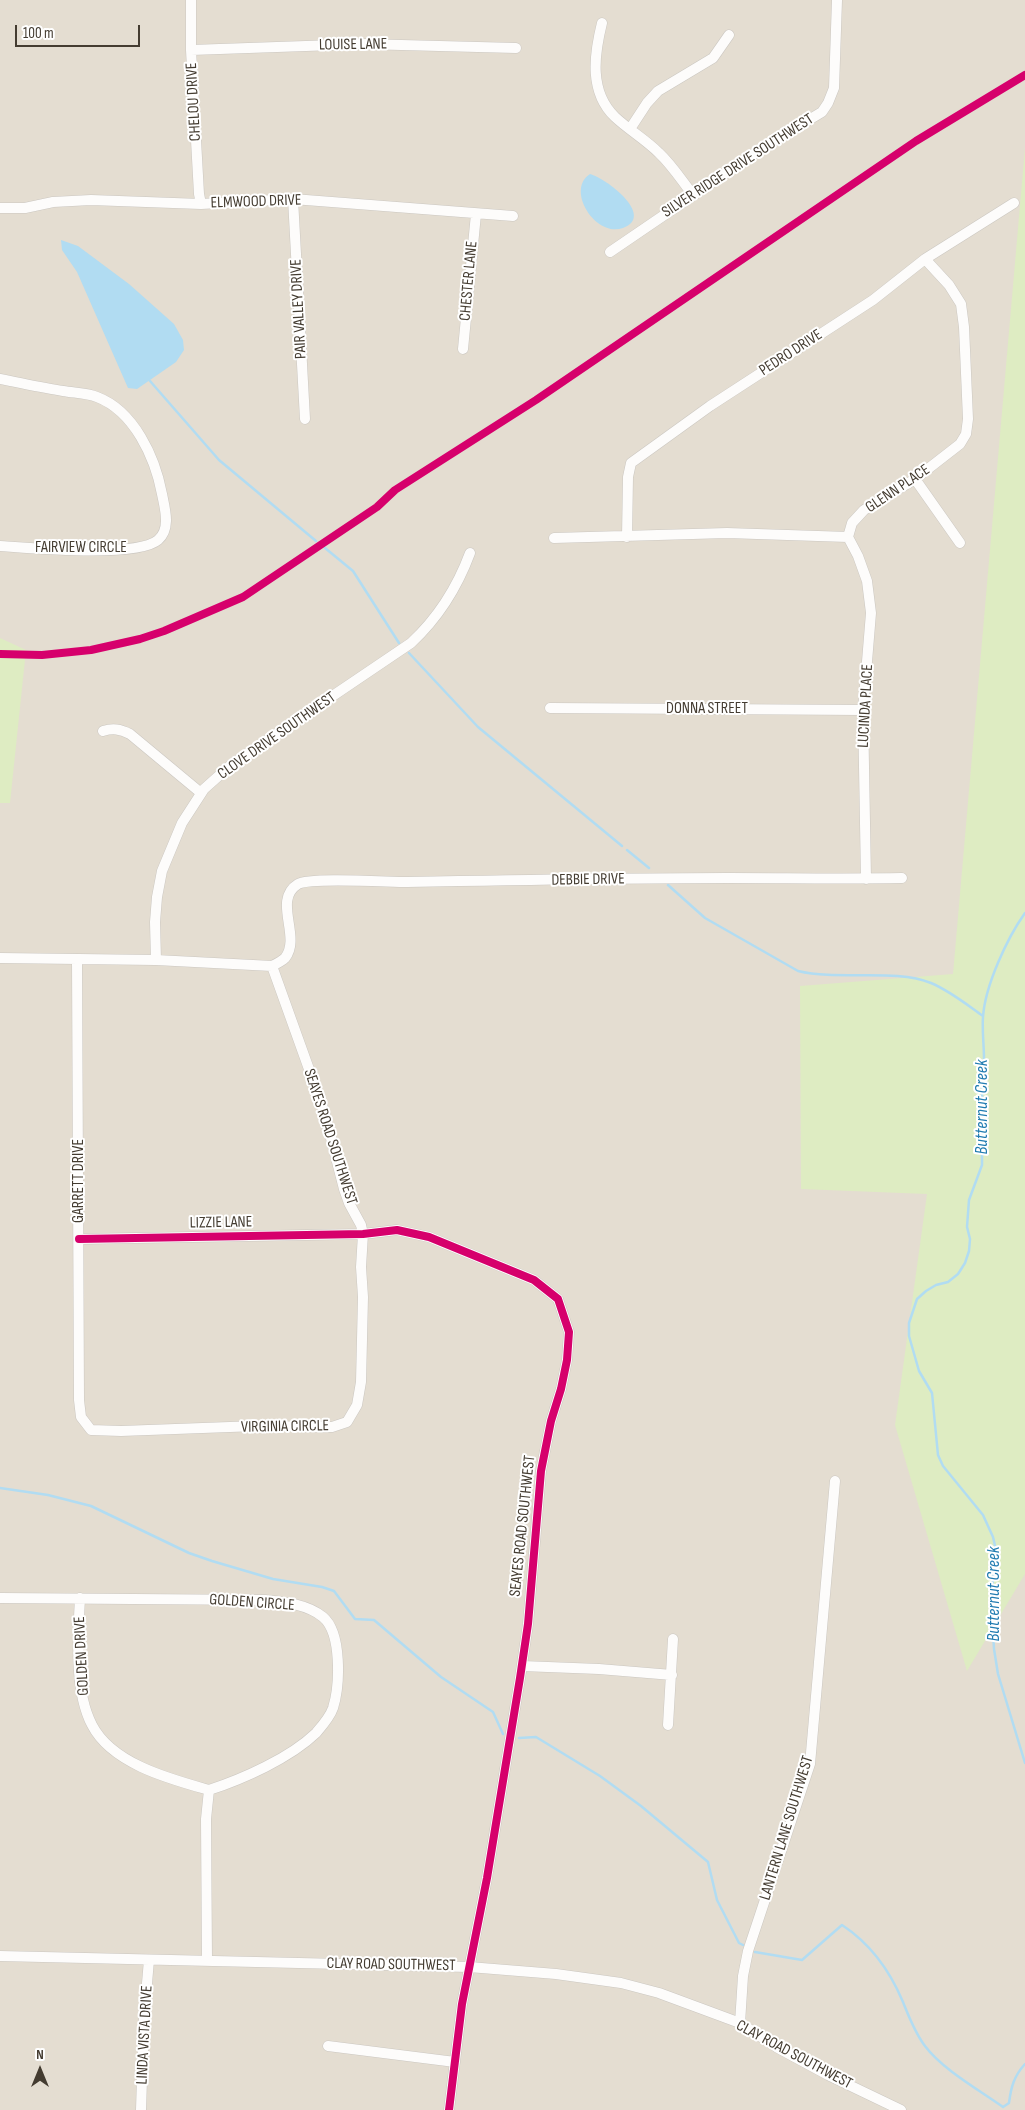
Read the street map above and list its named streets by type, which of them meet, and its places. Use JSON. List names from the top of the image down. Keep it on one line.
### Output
{"streets":{"street":["LOUISE LANE","CHELOU DRIVE","SILVER RIDGE DRIVE SOUTHWEST","ELMWOOD DRIVE","CHESTER LANE","PAIR VALLEY DRIVE","PEDRO DRIVE","GLENN PLACE","FAIRVIEW CIRCLE","LUCINDA PLACE","DONNA STREET","CLOVE DRIVE SOUTHWEST","DEBBIE DRIVE","SEAYES ROAD SOUTHWEST","GARRETT DRIVE","LIZZIE LANE","VIRGINIA CIRCLE","GOLDEN CIRCLE","GOLDEN DRIVE","LANTERN LANE SOUTHWEST","CLAY ROAD SOUTHWEST","LINDA VISTA DRIVE"]},"crossings":[["LOUISE LANE","CHELOU DRIVE"],["CHELOU DRIVE","ELMWOOD DRIVE"],["ELMWOOD DRIVE","CHESTER LANE"],["ELMWOOD DRIVE","PAIR VALLEY DRIVE"],["PEDRO DRIVE","GLENN PLACE"],["GLENN PLACE","LUCINDA PLACE"],["LUCINDA PLACE","DONNA STREET"],["LUCINDA PLACE","DEBBIE DRIVE"],["DEBBIE DRIVE","SEAYES ROAD SOUTHWEST"],["SEAYES ROAD SOUTHWEST","LIZZIE LANE"],["SEAYES ROAD SOUTHWEST","VIRGINIA CIRCLE"],["SEAYES ROAD SOUTHWEST","CLAY ROAD SOUTHWEST"],["GARRETT DRIVE","LIZZIE LANE"],["GARRETT DRIVE","VIRGINIA CIRCLE"],["LIZZIE LANE","VIRGINIA CIRCLE"],["GOLDEN CIRCLE","GOLDEN DRIVE"],["LANTERN LANE SOUTHWEST","CLAY ROAD SOUTHWEST"],["CLAY ROAD SOUTHWEST","LINDA VISTA DRIVE"]],"water":["Butternut Creek"],"scale_bar":"100 m","north":"top"}
